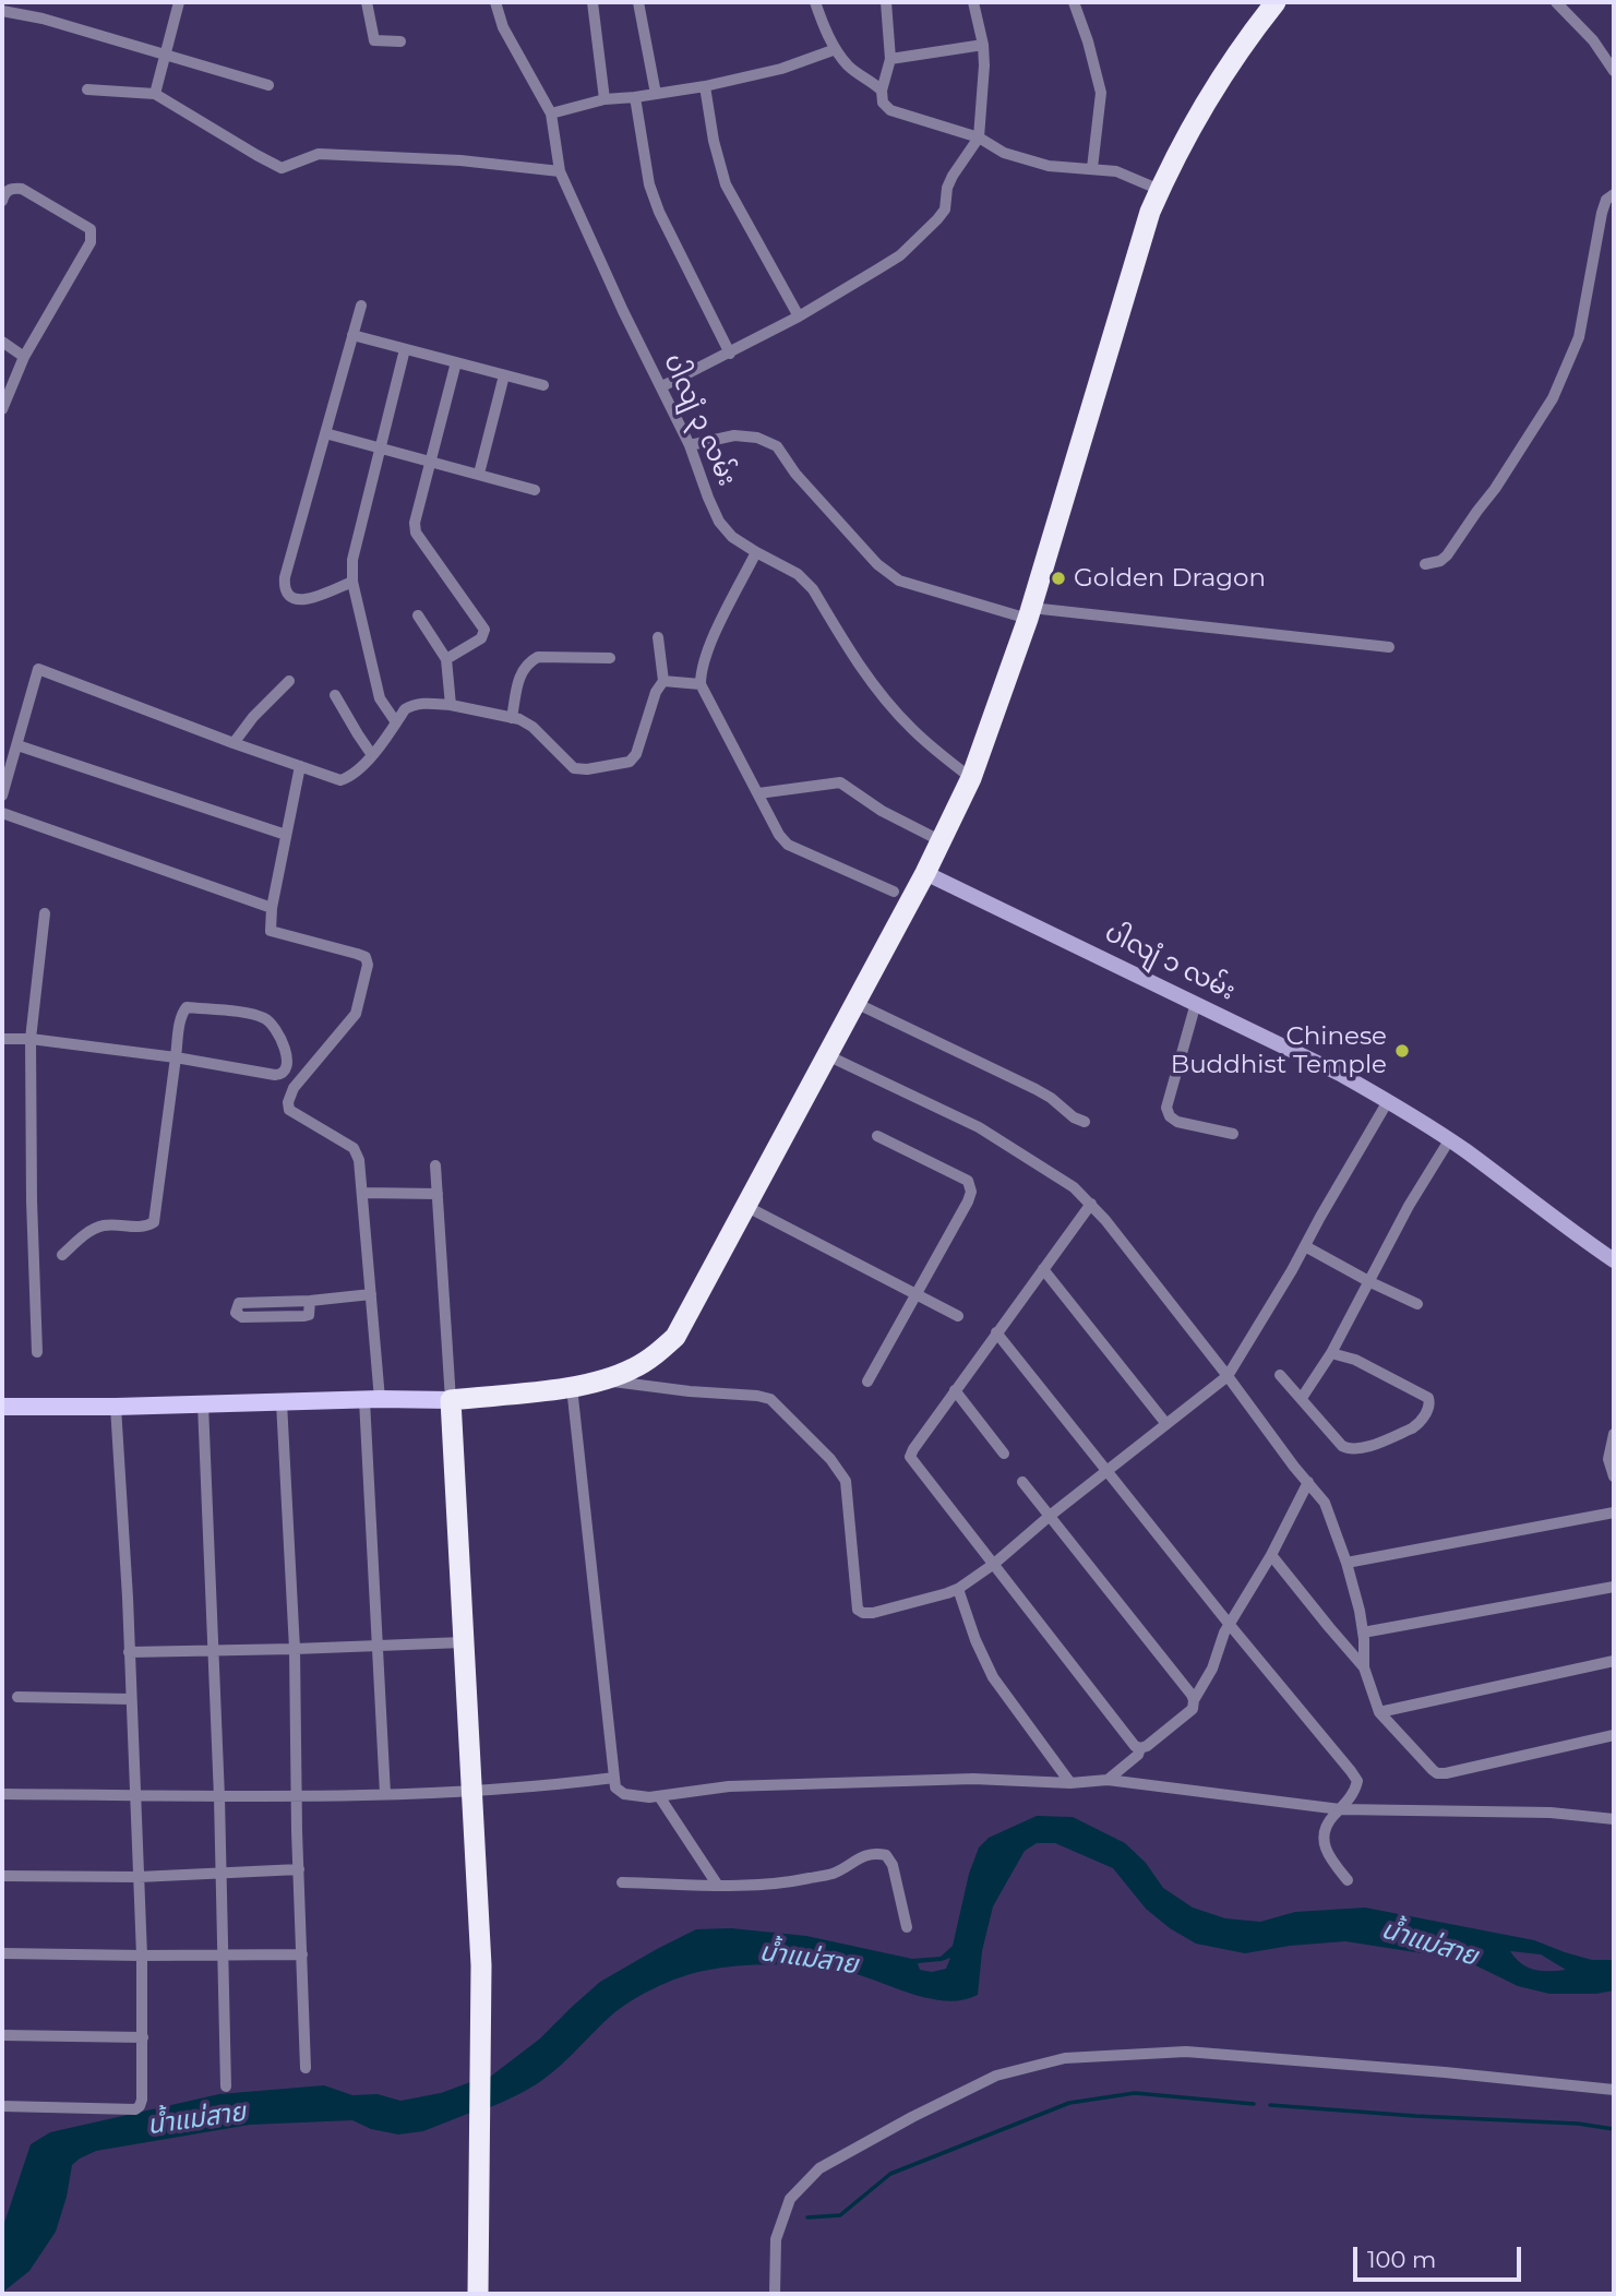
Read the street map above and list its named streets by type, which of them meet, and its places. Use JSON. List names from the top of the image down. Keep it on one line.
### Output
{"streets":{"street":["ပါလျံ ၃ လမ်း","ပါလျံ ၁ လမ်း"]},"water":["น้ำแม่สาย"],"places":["Golden Dragon","Chinese Buddhist Temple"],"scale_bar":"100 m"}
